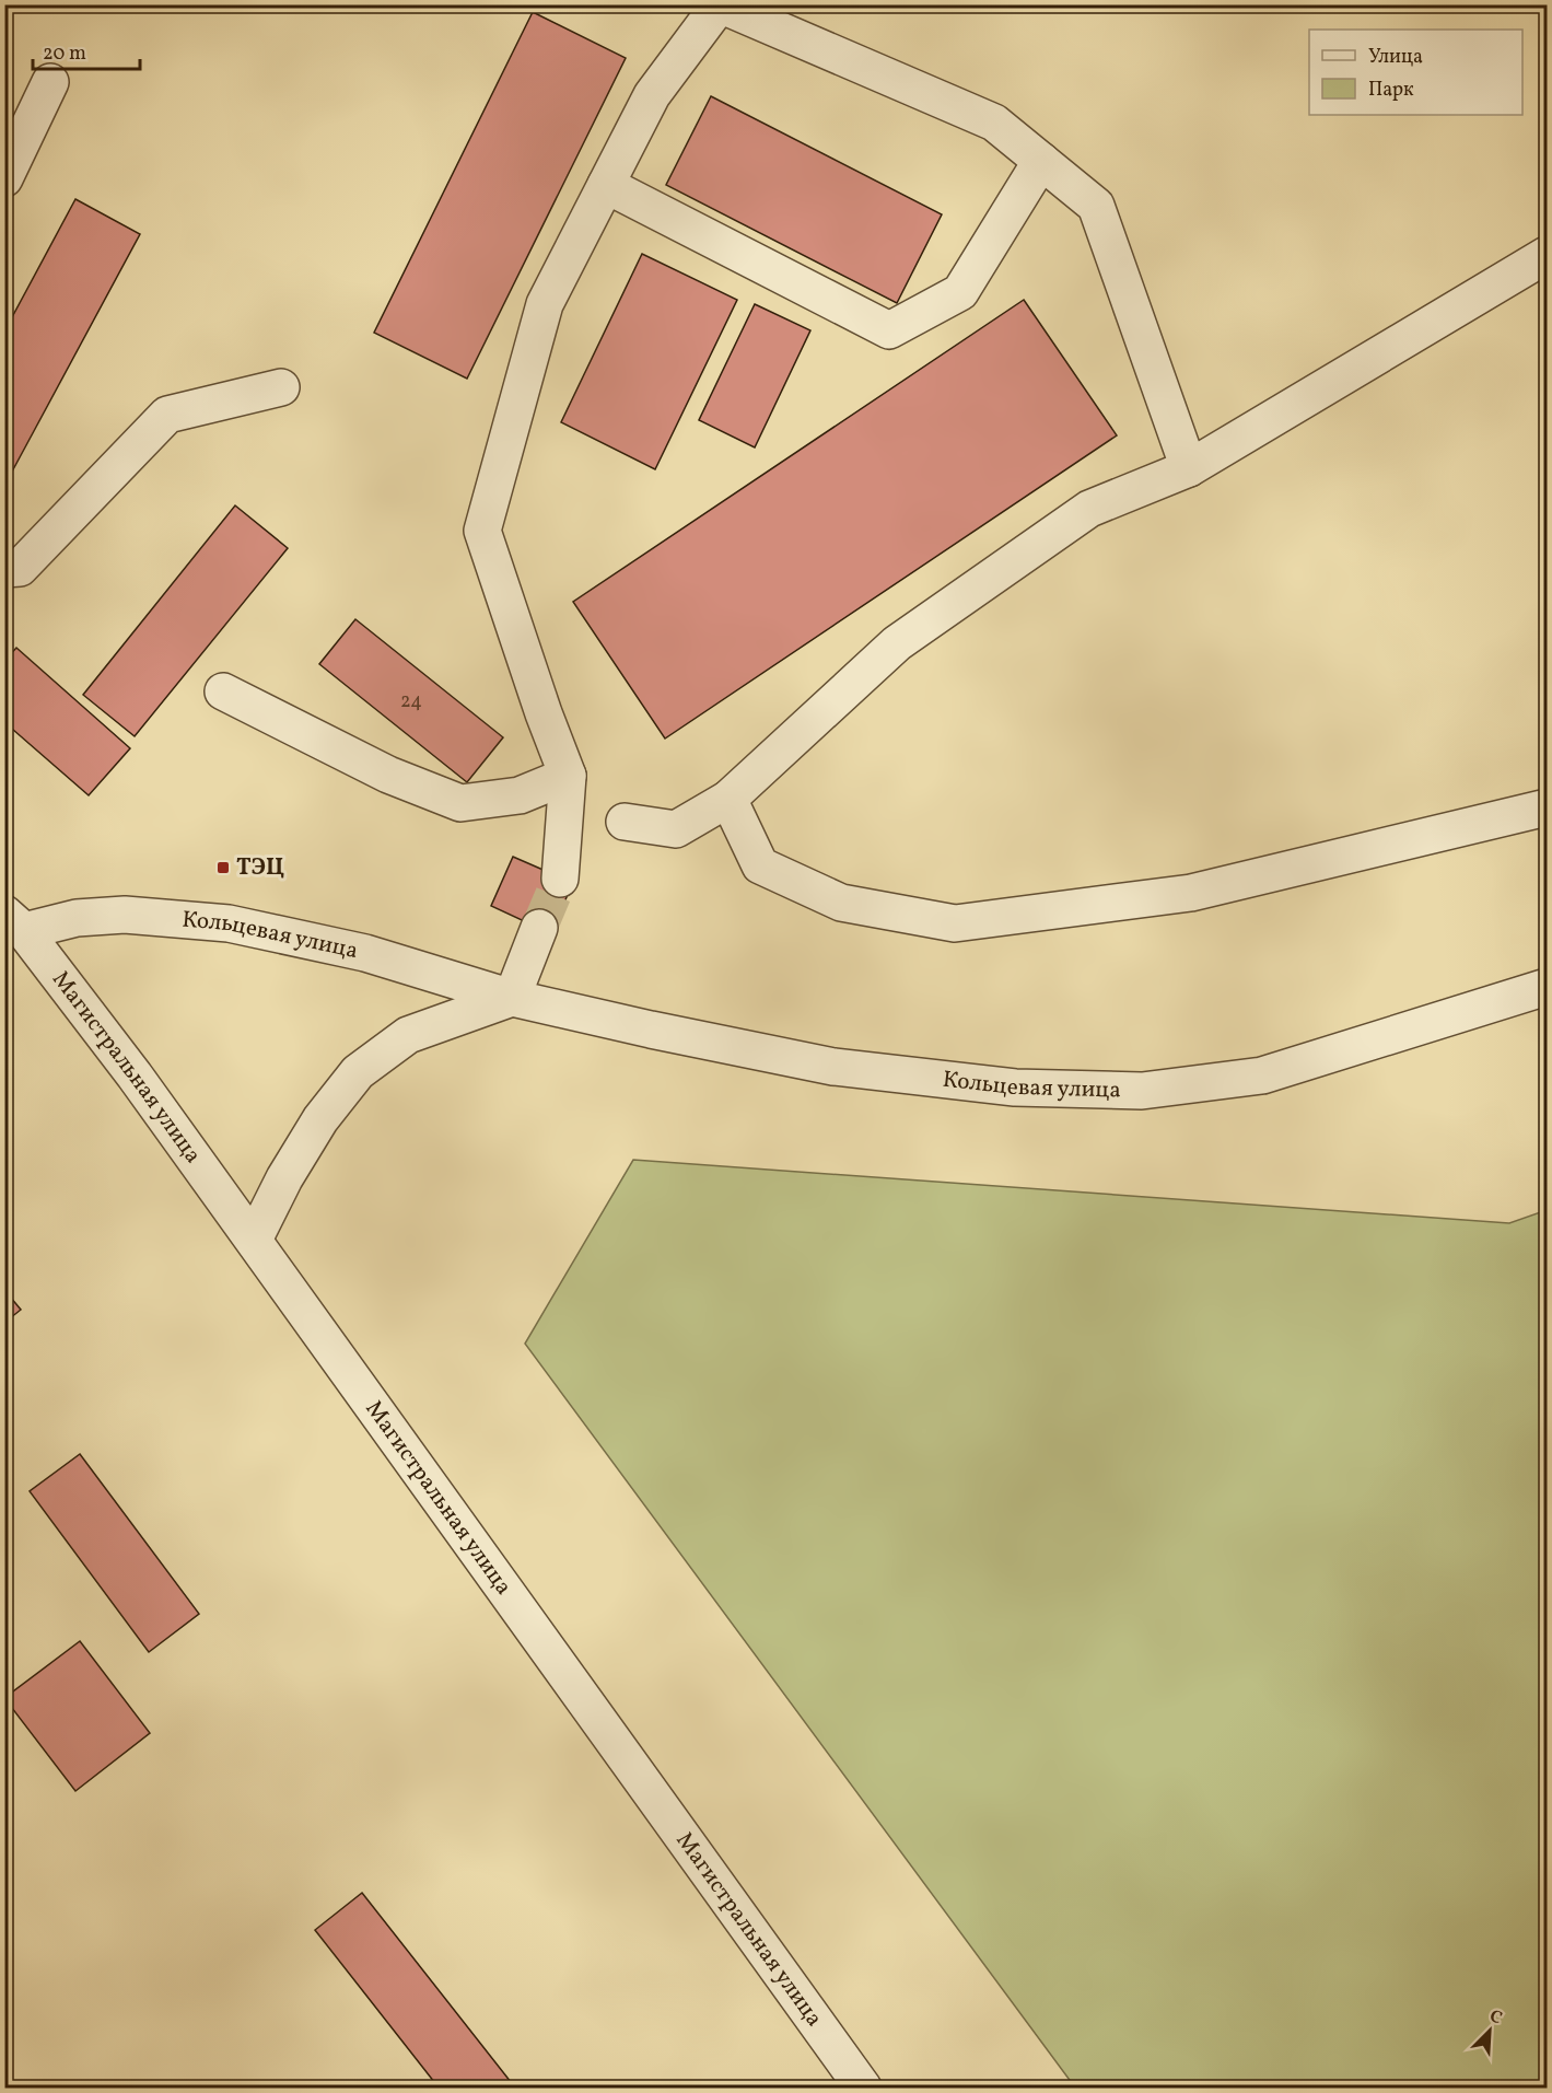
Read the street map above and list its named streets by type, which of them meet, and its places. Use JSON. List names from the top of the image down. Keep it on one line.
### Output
{"streets":{"street":["Кольцевая улица","Магистральная улица"]},"crossings":[["Кольцевая улица","Магистральная улица"]],"places":{"transit":["ТЭЦ"]},"house_numbers":["24"],"legend":["Улица","Парк"],"scale_bar":"20 m","north":"top right"}
